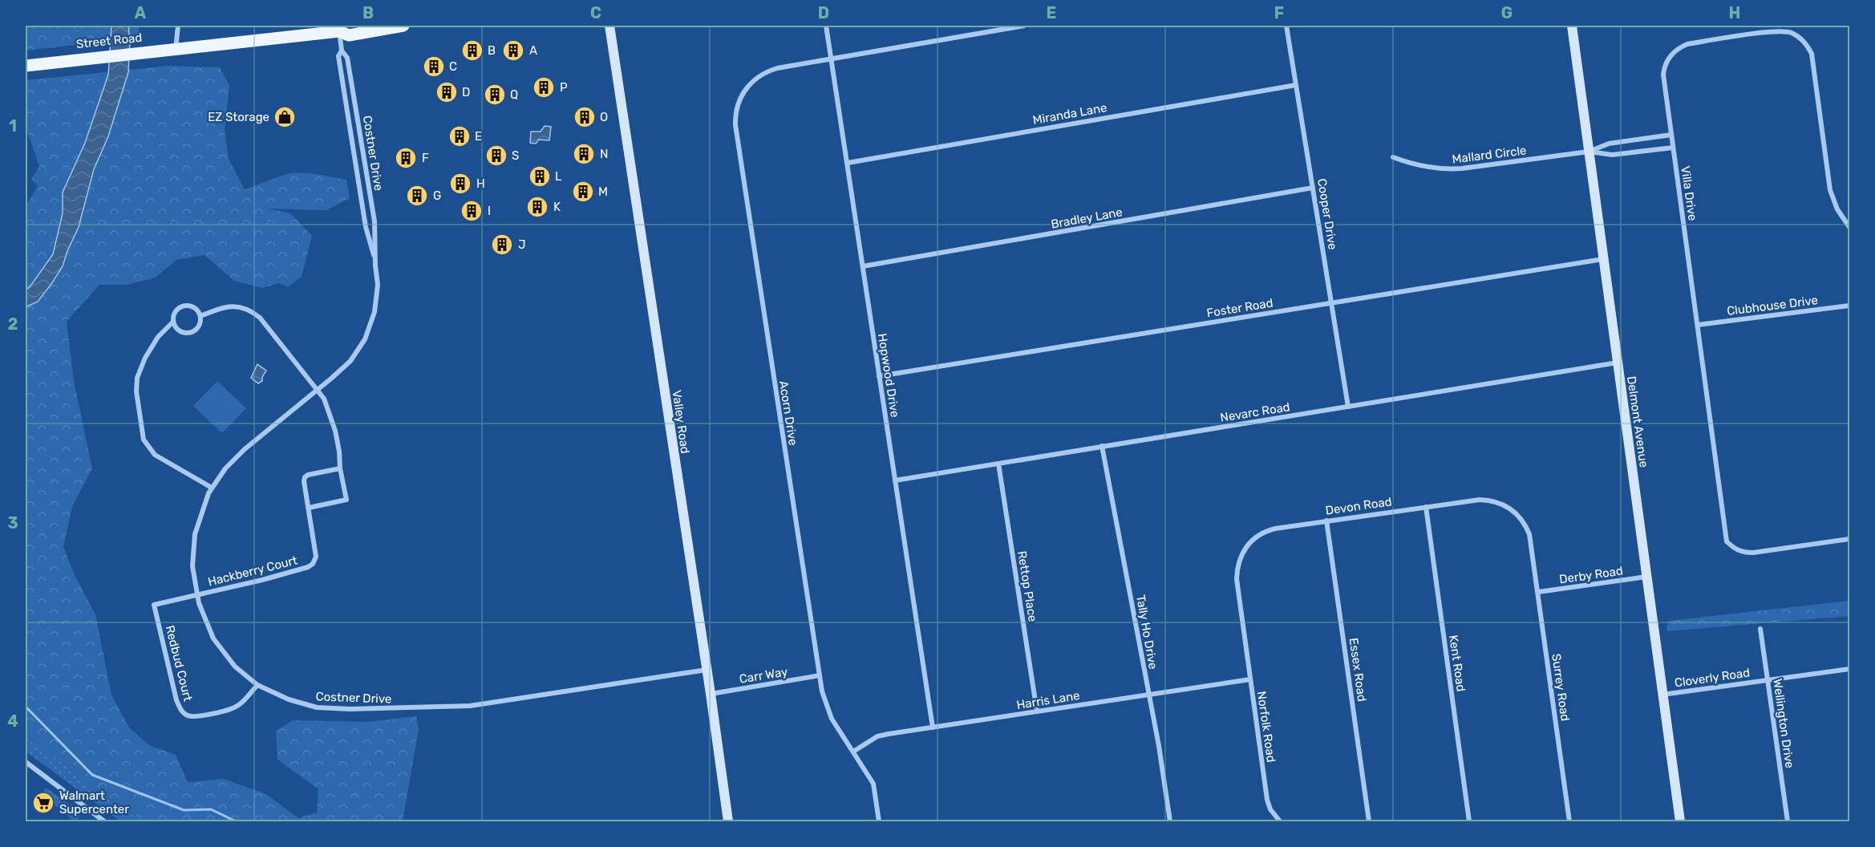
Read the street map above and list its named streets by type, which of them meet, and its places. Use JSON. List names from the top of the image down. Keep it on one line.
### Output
{"streets":{"main road":["Street Road"],"street":["Miranda Lane","Costner Drive","Mallard Circle","Villa Drive","Cooper Drive","Bradley Lane","Clubhouse Drive","Foster Road","Hopwood Drive","Nevarc Road","Acorn Drive","Valley Road","Delmont Avenue","Devon Road","Hackberry Court","Derby Road","Rettop Place","Tally Ho Drive","Redbud Court","Kent Road","Essex Road","Carr Way","Cloverly Road","Surrey Road","Harris Lane","Wellington Drive","Norfolk Road"]},"crossings":[["Street Road","Costner Drive"],["Miranda Lane","Cooper Drive"],["Miranda Lane","Hopwood Drive"],["Costner Drive","Valley Road"],["Costner Drive","Hackberry Court"],["Costner Drive","Redbud Court"],["Mallard Circle","Delmont Avenue"],["Villa Drive","Clubhouse Drive"],["Cooper Drive","Bradley Lane"],["Cooper Drive","Foster Road"],["Cooper Drive","Nevarc Road"],["Bradley Lane","Hopwood Drive"],["Foster Road","Hopwood Drive"],["Foster Road","Delmont Avenue"],["Hopwood Drive","Nevarc Road"],["Hopwood Drive","Acorn Drive"],["Hopwood Drive","Harris Lane"],["Nevarc Road","Delmont Avenue"],["Nevarc Road","Rettop Place"],["Nevarc Road","Tally Ho Drive"],["Acorn Drive","Carr Way"],["Acorn Drive","Harris Lane"],["Valley Road","Carr Way"],["Delmont Avenue","Derby Road"],["Delmont Avenue","Cloverly Road"],["Devon Road","Kent Road"],["Devon Road","Essex Road"],["Devon Road","Surrey Road"],["Devon Road","Norfolk Road"],["Hackberry Court","Redbud Court"],["Derby Road","Surrey Road"],["Rettop Place","Harris Lane"],["Tally Ho Drive","Harris Lane"],["Cloverly Road","Wellington Drive"],["Harris Lane","Norfolk Road"]],"places":{"building":["B","A","C","P","D","Q","O","E","N","S","F","L","H","M","G","K","I","J"],"shop":["EZ Storage"],"supermarket":["Walmart Supercenter"]},"grid":{"columns":["A","B","C","D","E","F","G","H"],"rows":["1","2","3","4"]}}
